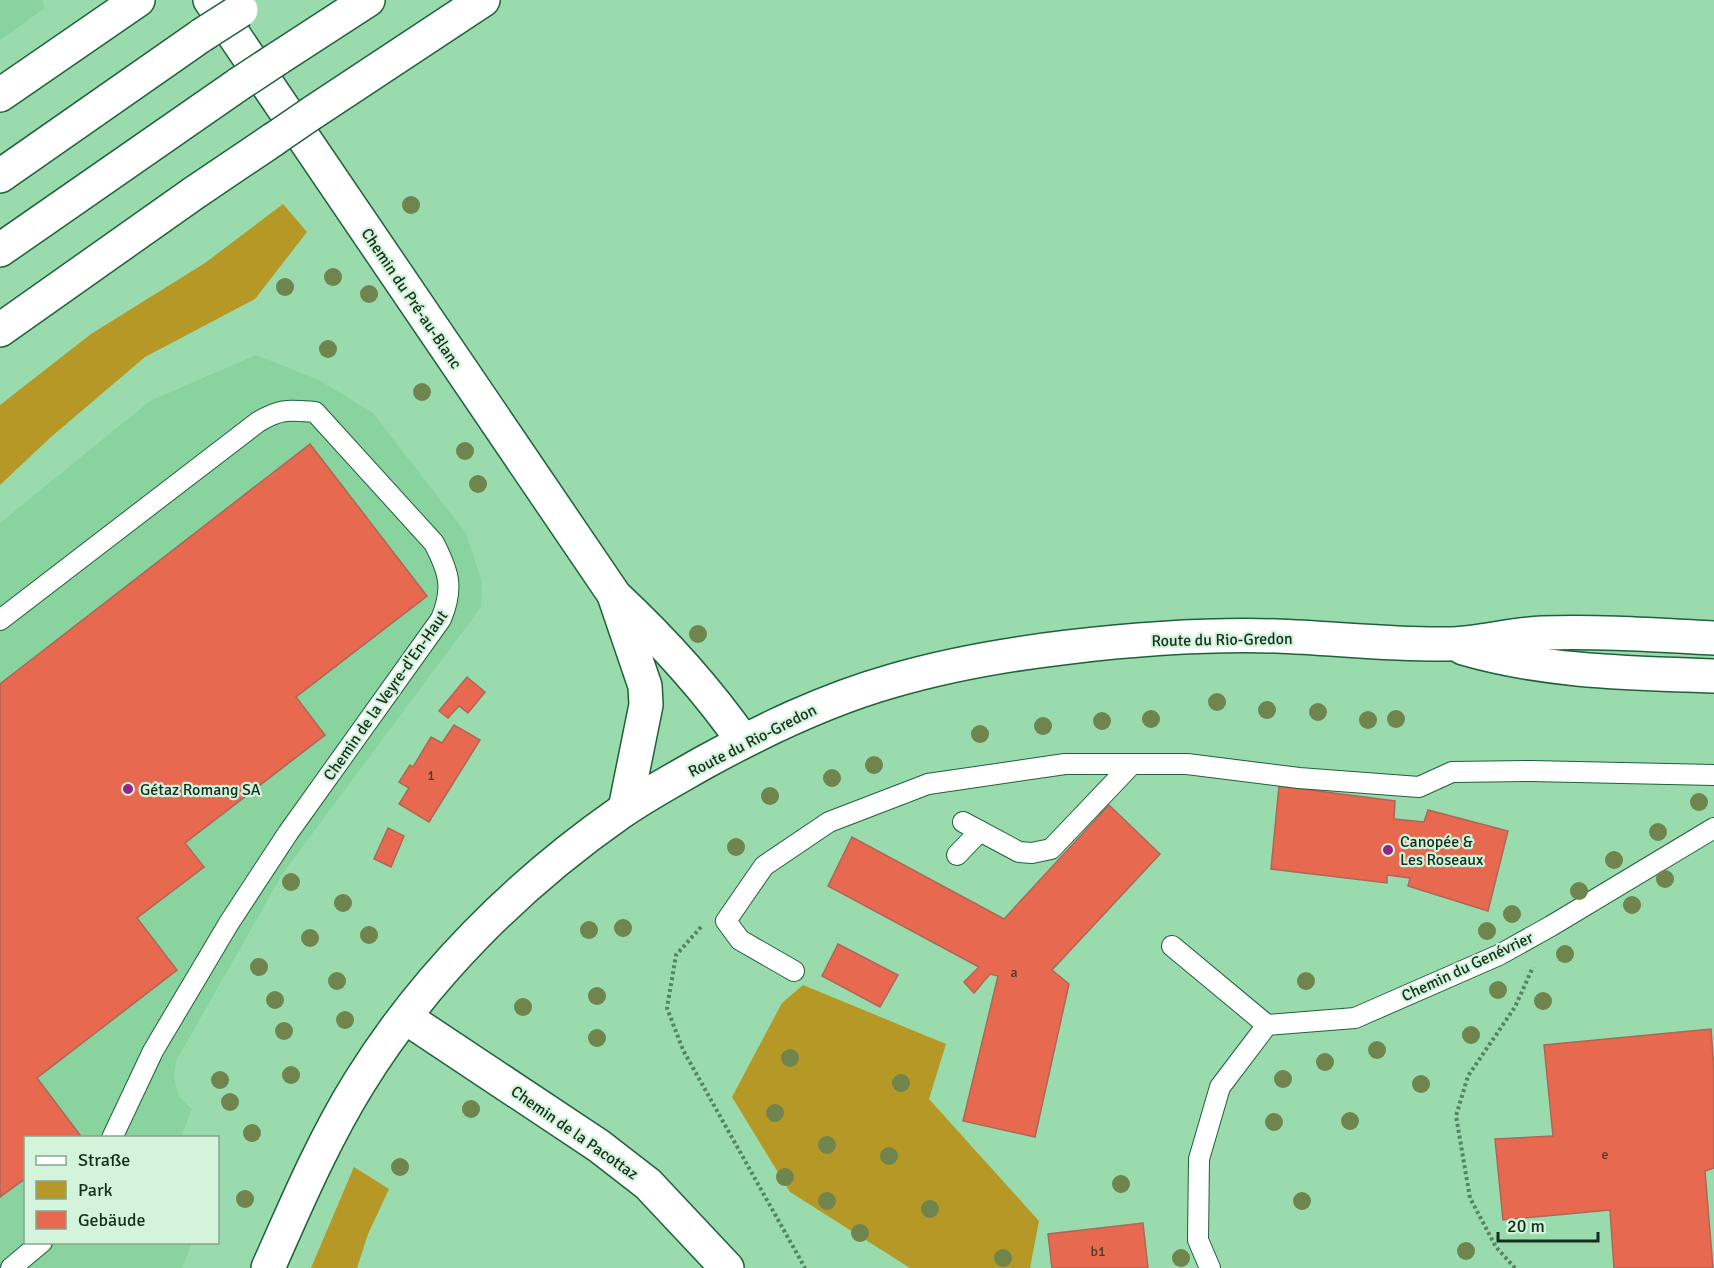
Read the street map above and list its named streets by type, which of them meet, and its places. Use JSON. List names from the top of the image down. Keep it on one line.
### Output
{"streets":{"main road":["Chemin du Pré-au-Blanc","Route du Rio-Gredon","Chemin de la Pacottaz"],"lane":["Chemin de la Veyre-d'En-Haut","Chemin du Genévrier"]},"crossings":[["Chemin du Pré-au-Blanc","Route du Rio-Gredon"],["Route du Rio-Gredon","Chemin de la Pacottaz"]],"places":["Gétaz Romang SA","Canopée & Les Roseaux"],"house_numbers":["1","a","e","b1"],"legend":["Straße","Park","Gebäude"],"scale_bar":"20 m"}
